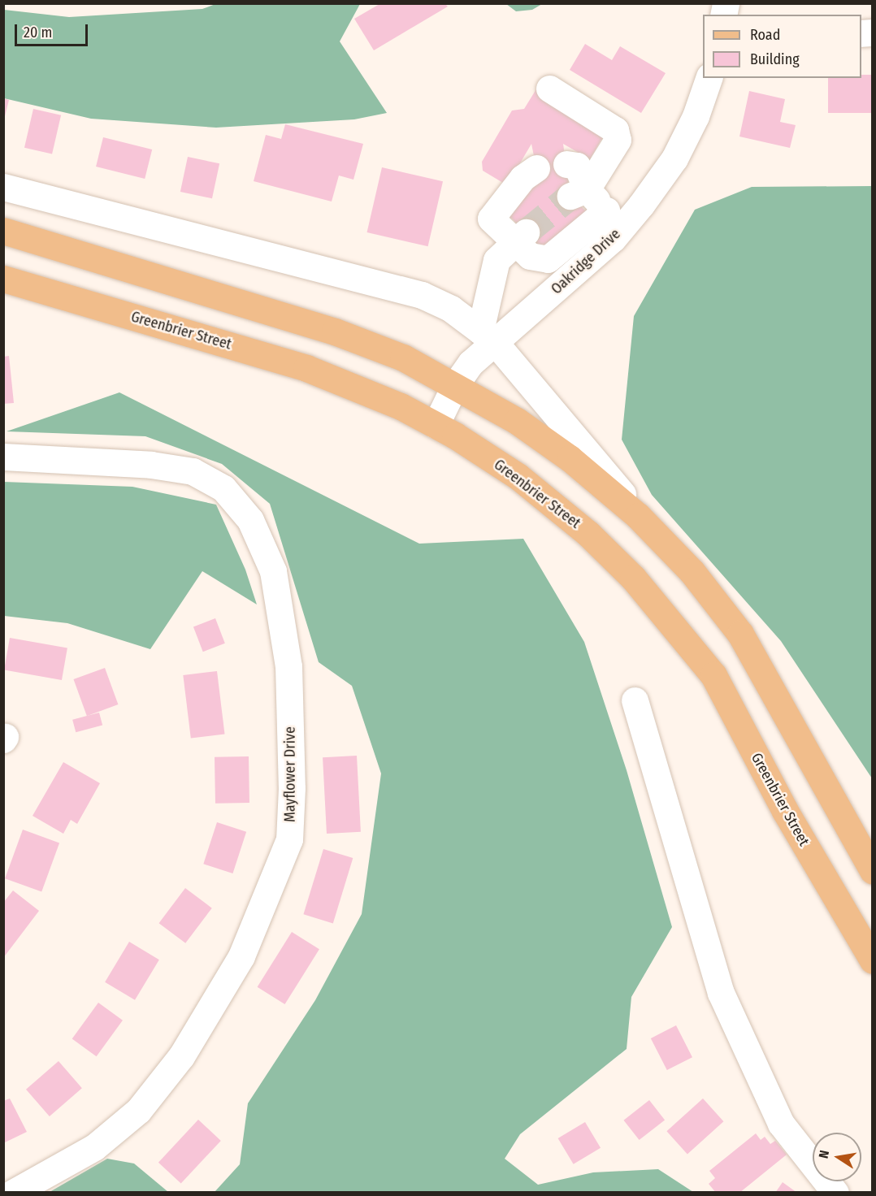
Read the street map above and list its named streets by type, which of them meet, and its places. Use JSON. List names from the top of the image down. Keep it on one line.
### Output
{"streets":{"main road":["Greenbrier Street"],"street":["Oakridge Drive","Mayflower Drive"]},"crossings":[["Oakridge Drive","Greenbrier Street"]],"legend":["Road","Building"],"scale_bar":"20 m","north":"left"}
